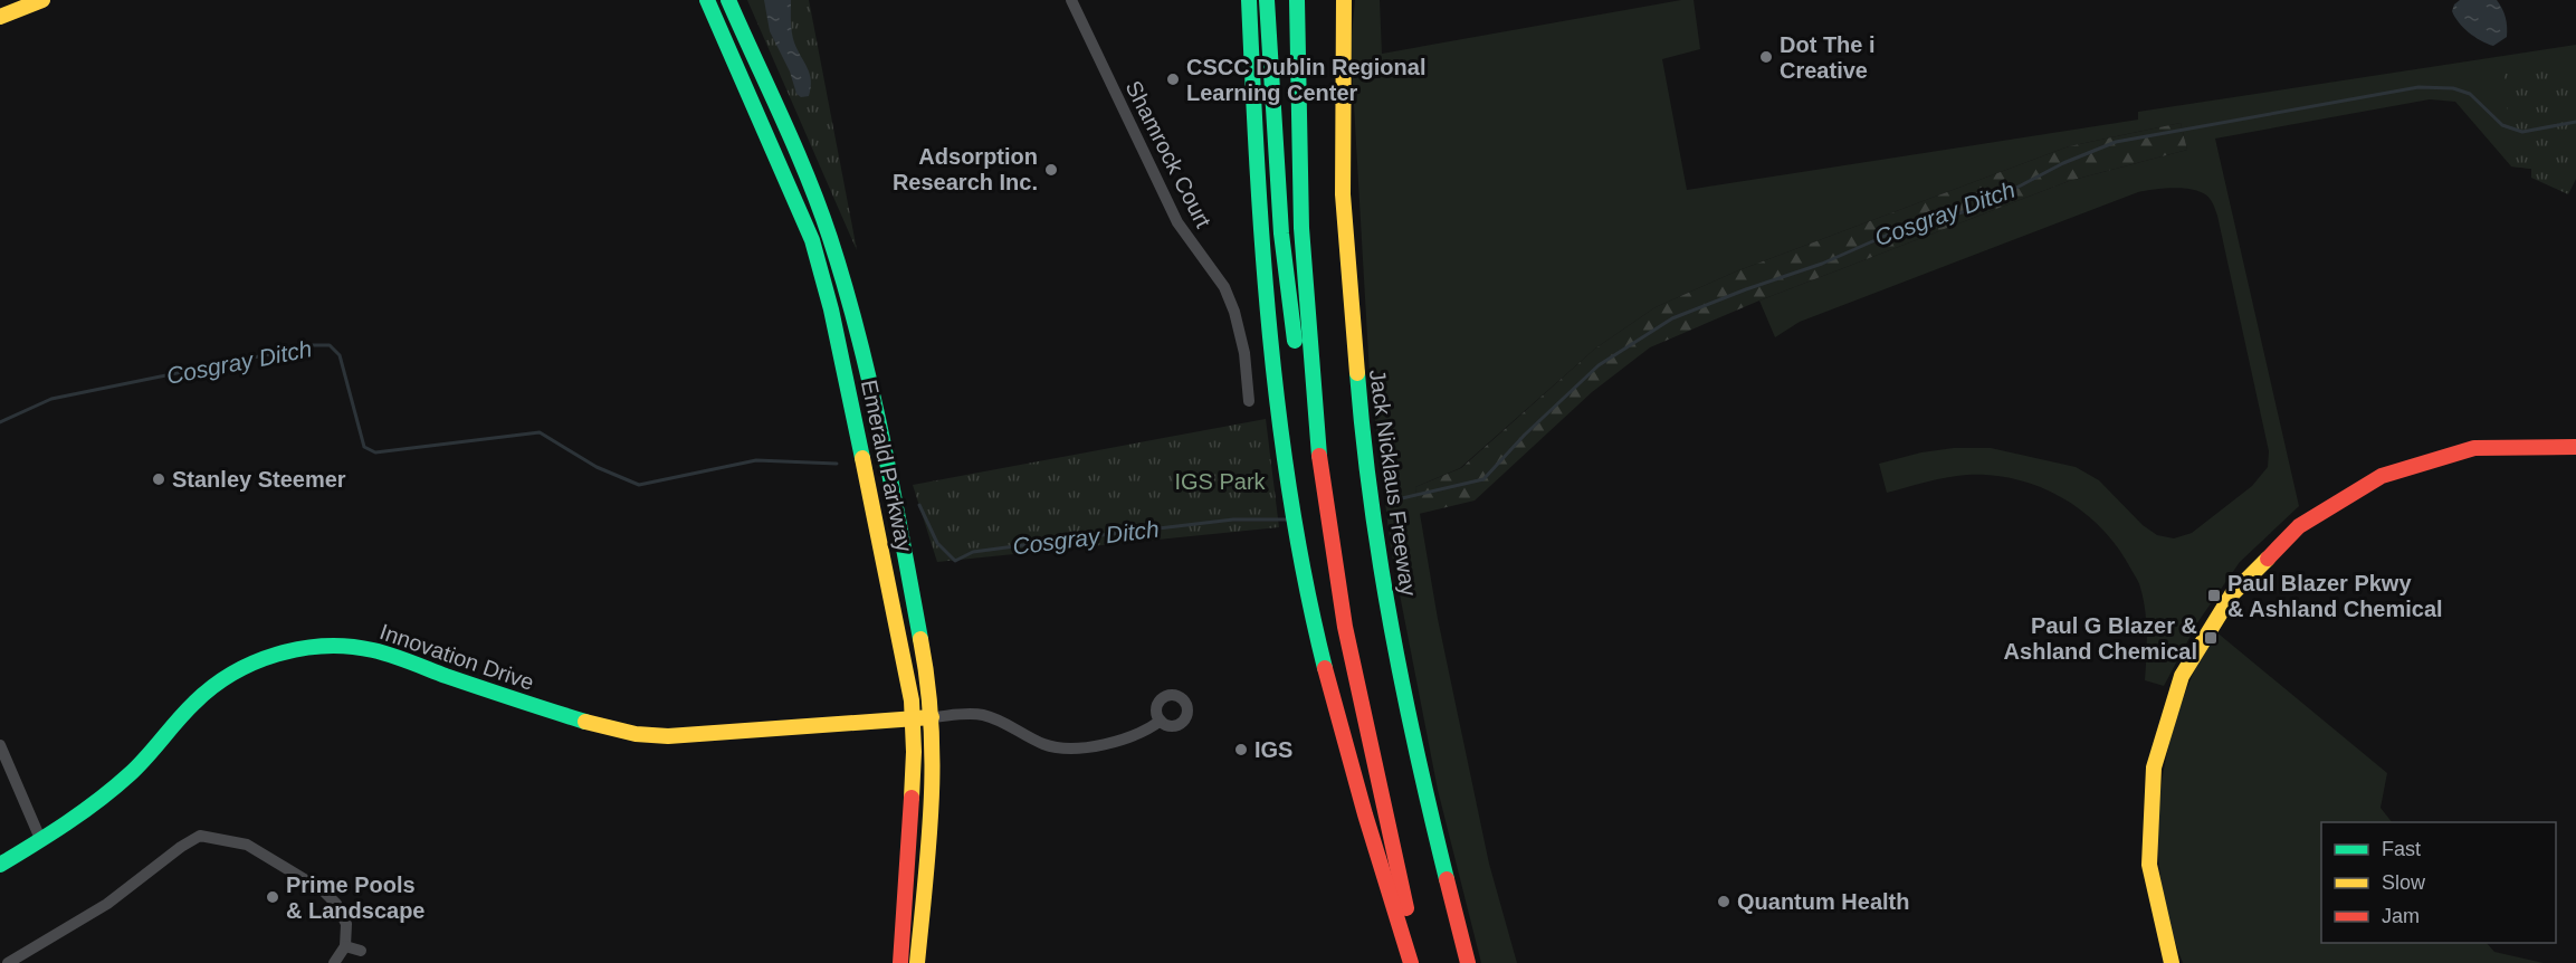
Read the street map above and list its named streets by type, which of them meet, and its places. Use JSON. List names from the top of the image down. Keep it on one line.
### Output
{"streets":{"main road":["Emerald Parkway","Jack Nicklaus Freeway","Innovation Drive"],"street":["Shamrock Court"]},"crossings":[["Emerald Parkway","Innovation Drive"]],"water":["Cosgray Ditch"],"parks":["IGS Park"],"places":{"other":["Dot The i Creative","CSCC Dublin Regional Learning Center","Adsorption Research Inc.","Stanley Steemer","IGS","Prime Pools & Landscape","Quantum Health"],"transit":["Paul Blazer Pkwy & Ashland Chemical","Paul G Blazer & Ashland Chemical"]},"legend":["Fast","Slow","Jam"]}
